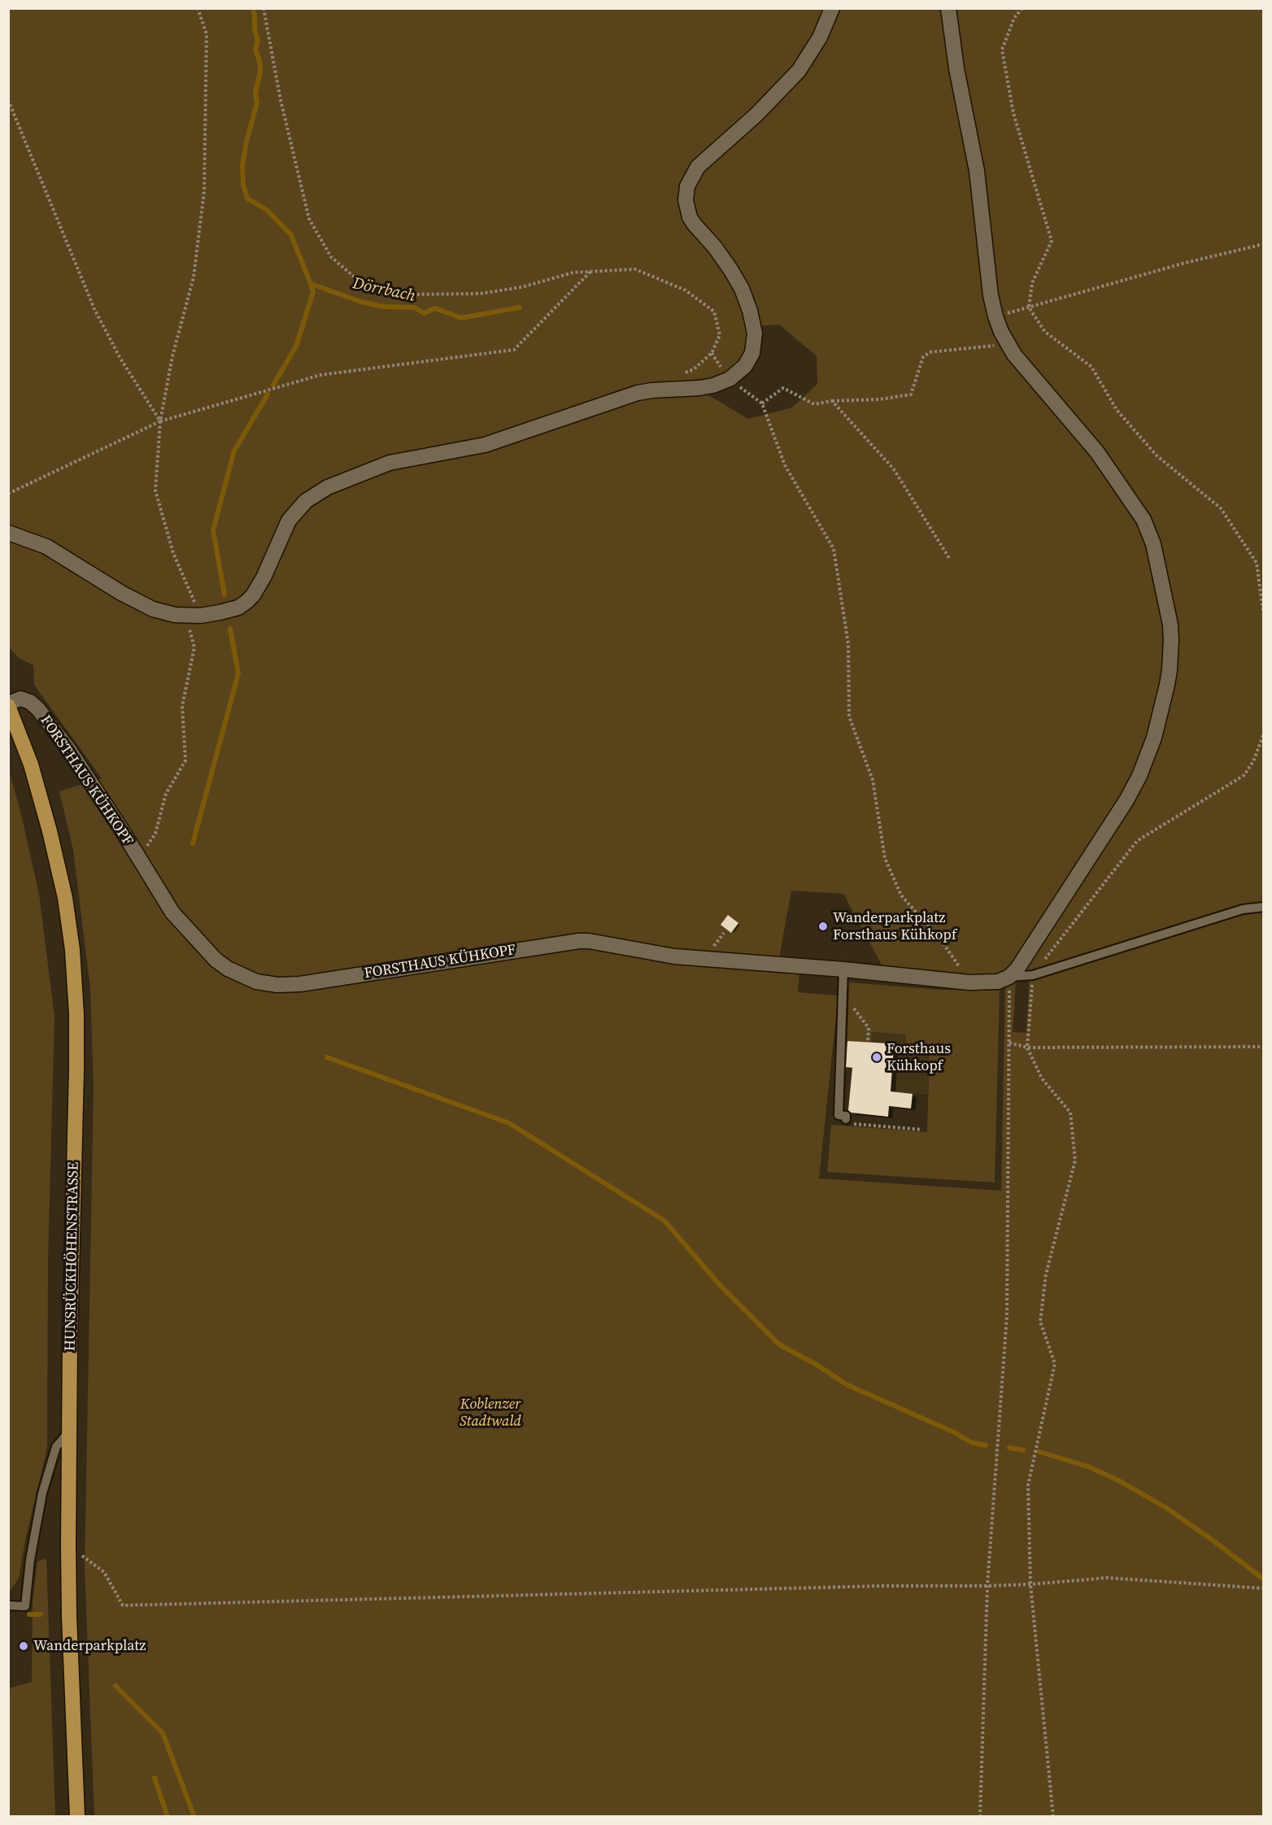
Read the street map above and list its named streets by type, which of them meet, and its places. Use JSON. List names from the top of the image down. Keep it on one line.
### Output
{"streets":{"main road":["HUNSRÜCKHÖHENSTRASSE"],"street":["FORSTHAUS KÜHKOPF"]},"crossings":[["FORSTHAUS KÜHKOPF","HUNSRÜCKHÖHENSTRASSE"]],"water":["Dörrbach"],"parks":["Koblenzer Stadtwald"],"places":["Wanderparkplatz Forsthaus Kühkopf","Forsthaus Kühkopf","Wanderparkplatz"]}
